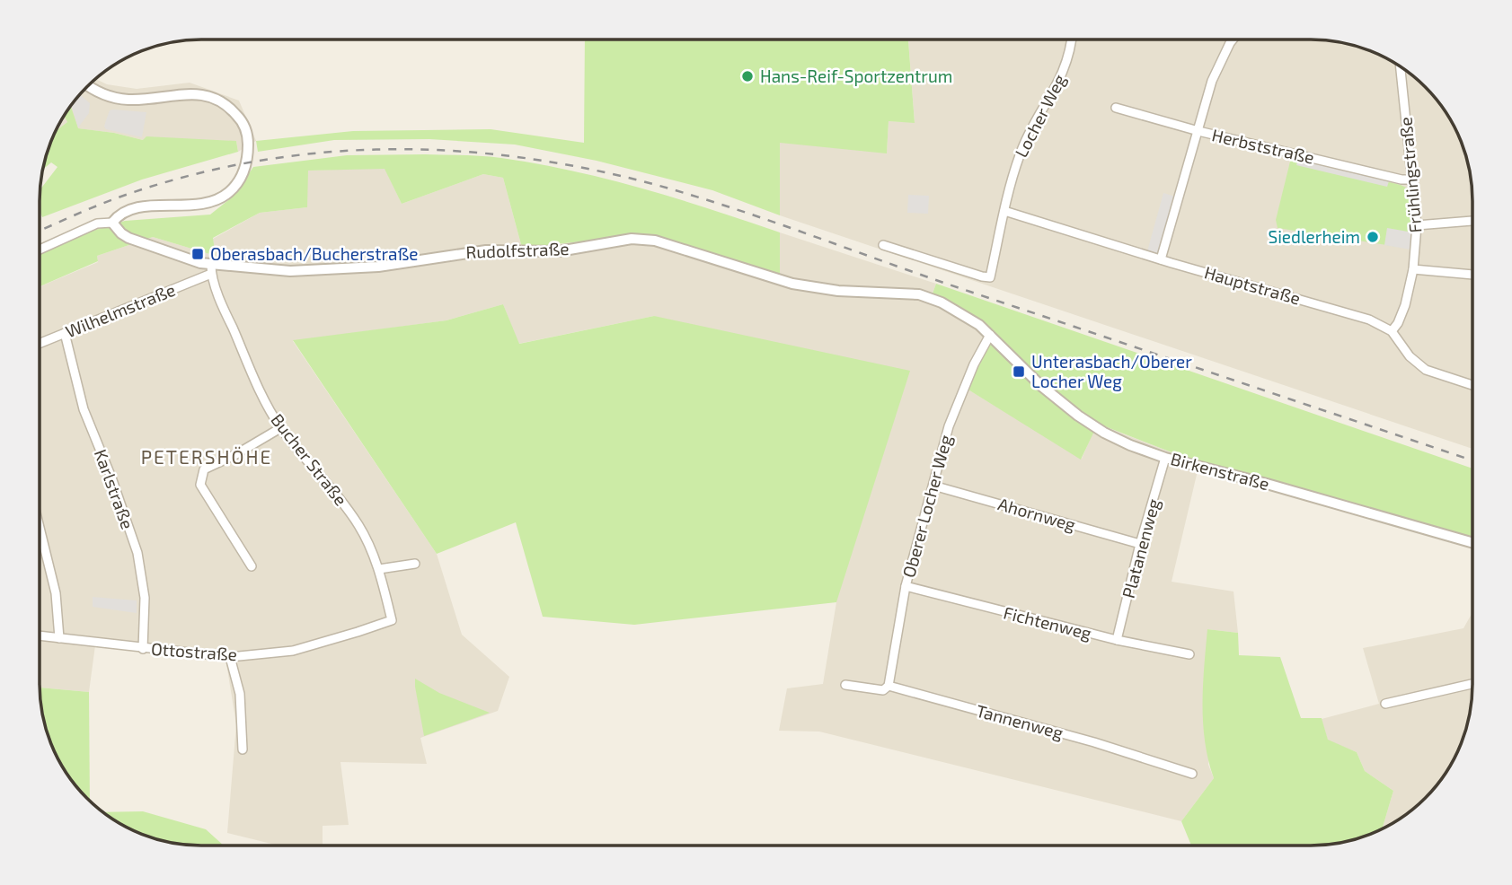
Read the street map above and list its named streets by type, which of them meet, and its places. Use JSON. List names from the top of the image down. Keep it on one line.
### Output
{"streets":{"street":["Locher Weg","Herbststraße","Frühlingstraße","Rudolfstraße","Hauptstraße","Wilhelmstraße","Bucher Straße","Birkenstraße","Karlstraße","Oberer Locher Weg","Ahornweg","Platanenweg","Fichtenweg","Ottostraße","Tannenweg"]},"crossings":[["Locher Weg","Hauptstraße"],["Herbststraße","Frühlingstraße"],["Frühlingstraße","Hauptstraße"],["Rudolfstraße","Wilhelmstraße"],["Rudolfstraße","Bucher Straße"],["Rudolfstraße","Birkenstraße"],["Rudolfstraße","Oberer Locher Weg"],["Wilhelmstraße","Bucher Straße"],["Wilhelmstraße","Karlstraße"],["Bucher Straße","Ottostraße"],["Birkenstraße","Oberer Locher Weg"],["Birkenstraße","Platanenweg"],["Karlstraße","Ottostraße"],["Oberer Locher Weg","Ahornweg"],["Oberer Locher Weg","Fichtenweg"],["Oberer Locher Weg","Tannenweg"],["Ahornweg","Platanenweg"],["Platanenweg","Fichtenweg"]],"districts":["PETERSHÖHE"],"places":{"other":["Hans-Reif-Sportzentrum","Siedlerheim"],"transit":["Oberasbach/Bucherstraße","Unterasbach/Oberer Locher Weg"]}}
